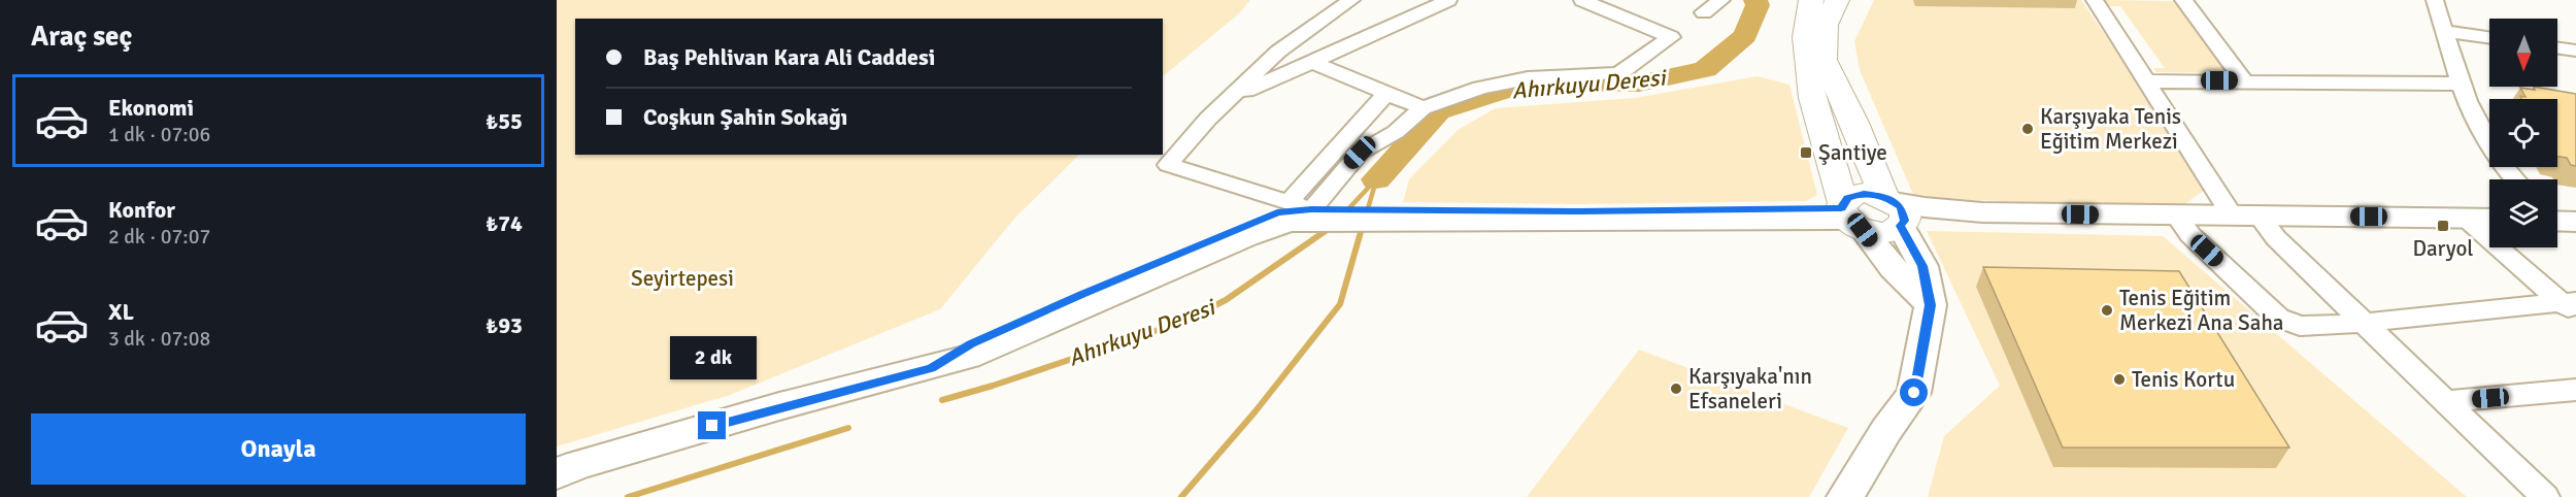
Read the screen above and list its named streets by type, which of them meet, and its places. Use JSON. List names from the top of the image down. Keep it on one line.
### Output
{"water":["Ahırkuyu Deresi"],"parks":["Seyirtepesi"],"places":{"other":["Karşıyaka Tenis Eğitim Merkezi","Tenis Eğitim Merkezi Ana Saha","Tenis Kortu","Karşıyaka'nın Efsaneleri"],"transit":["Şantiye","Daryol"]},"north":"bottom","page":{"heading":"Araç seç","banner":["Baş Pehlivan Kara Ali Caddesi","Coşkun Şahin Sokağı"],"list":[{"name":"Ekonomi","note":"1 dk · 07:06","value":"₺55"},{"name":"Konfor","note":"2 dk · 07:07","value":"₺74"},{"name":"XL","note":"3 dk · 07:08","value":"₺93"}],"bubble":"2 dk","buttons":"Onayla"}}
